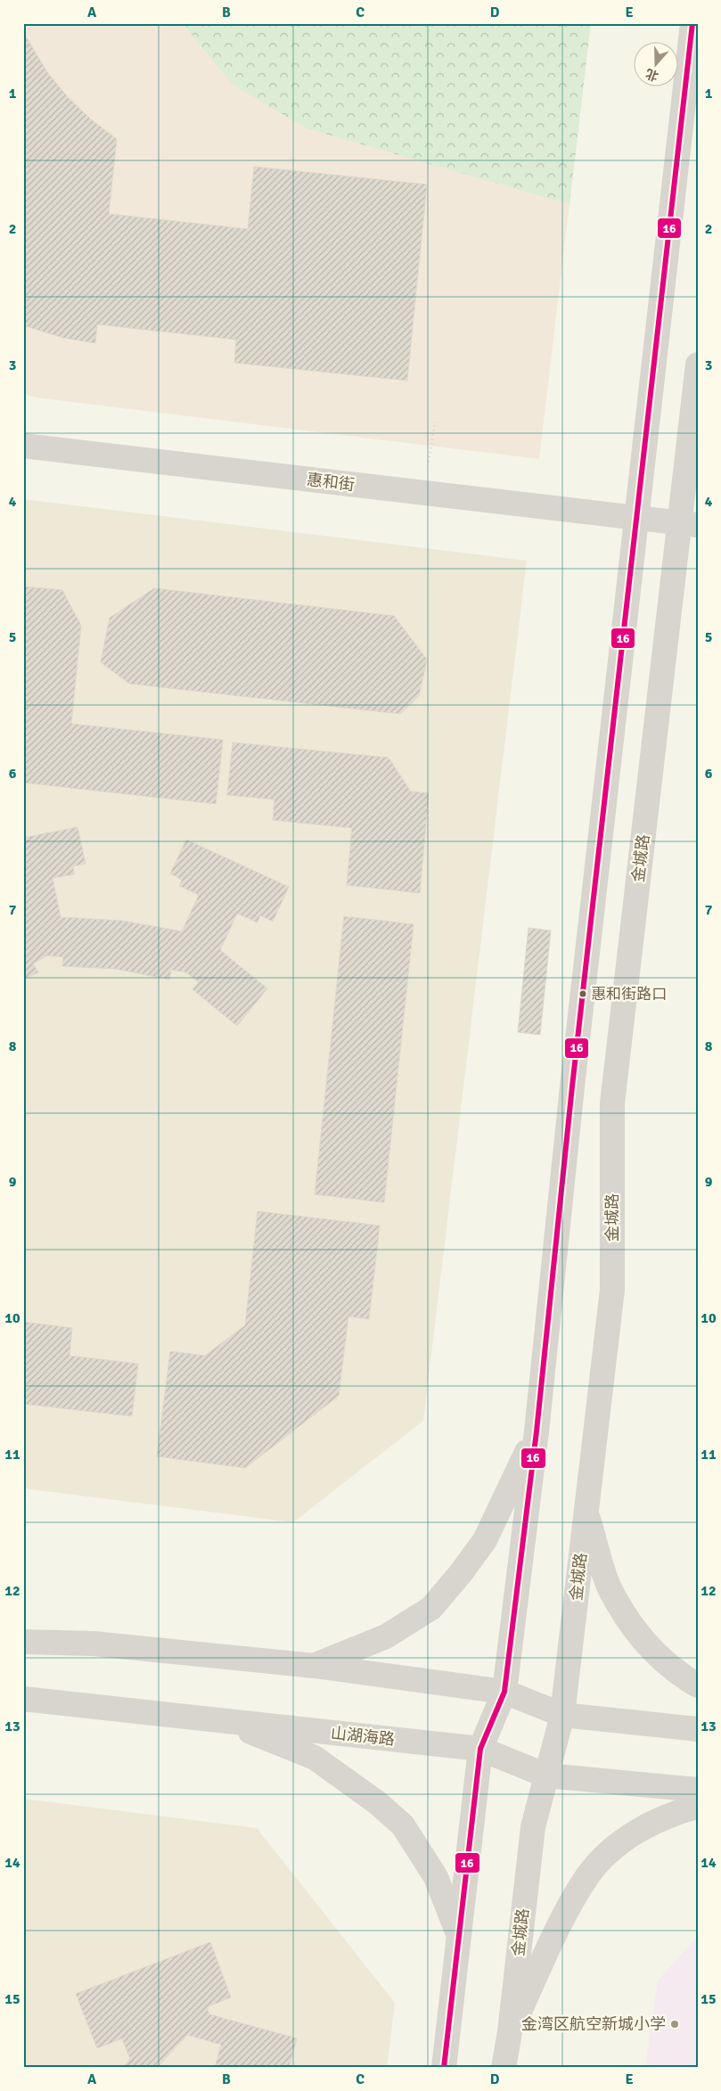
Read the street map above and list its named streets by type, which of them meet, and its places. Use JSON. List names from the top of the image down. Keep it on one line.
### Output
{"streets":{"street":["惠和街","金城路","山湖海路"]},"crossings":[["惠和街","金城路"],["金城路","山湖海路"]],"places":["惠和街路口","金湾区航空新城小学"],"lines":["transit line 16"],"north":"bottom","grid":{"columns":["A","B","C","D","E"],"rows":["1","2","3","4","5","6","7","8","9","10","11","12","13","14","15"]}}
